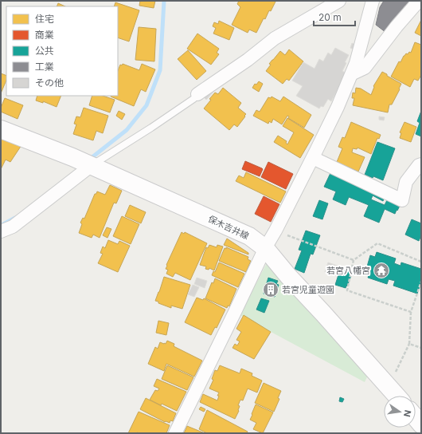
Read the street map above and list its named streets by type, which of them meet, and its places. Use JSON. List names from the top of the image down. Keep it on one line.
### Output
{"streets":{"main road":["保木吉井線"]},"places":{"temple":["若宮八幡宮"],"building":["若宮児童遊園"]},"legend":["住宅","商業","公共","工業","その他"],"scale_bar":"20 m","north":"right"}
